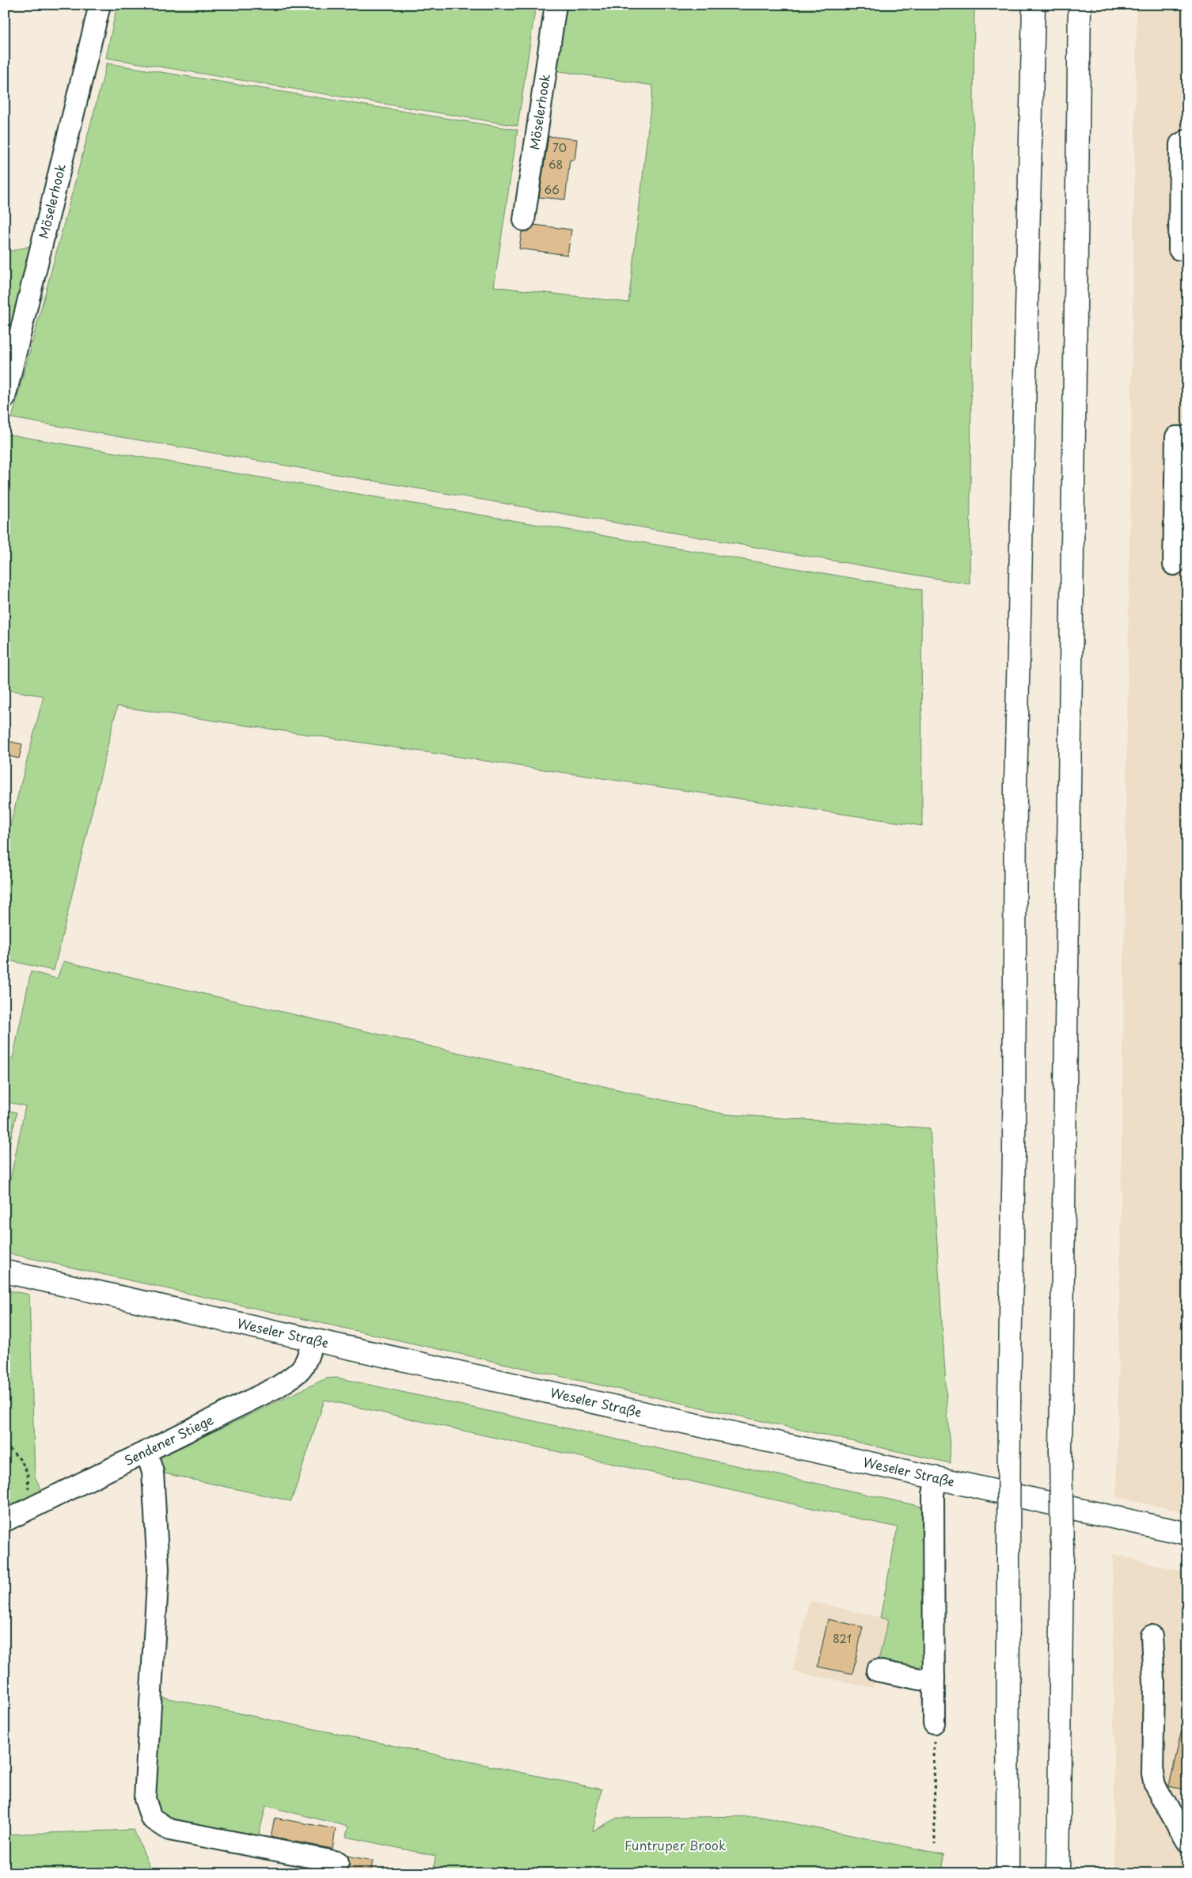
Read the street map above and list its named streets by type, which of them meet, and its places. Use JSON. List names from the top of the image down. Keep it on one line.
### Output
{"streets":{"main road":["Weseler Straße"],"street":["Möselerhook","Sendener Stiege"]},"crossings":[["Weseler Straße","Sendener Stiege"]],"parks":["Funtruper Brook"],"house_numbers":["70","68","66","821"]}
